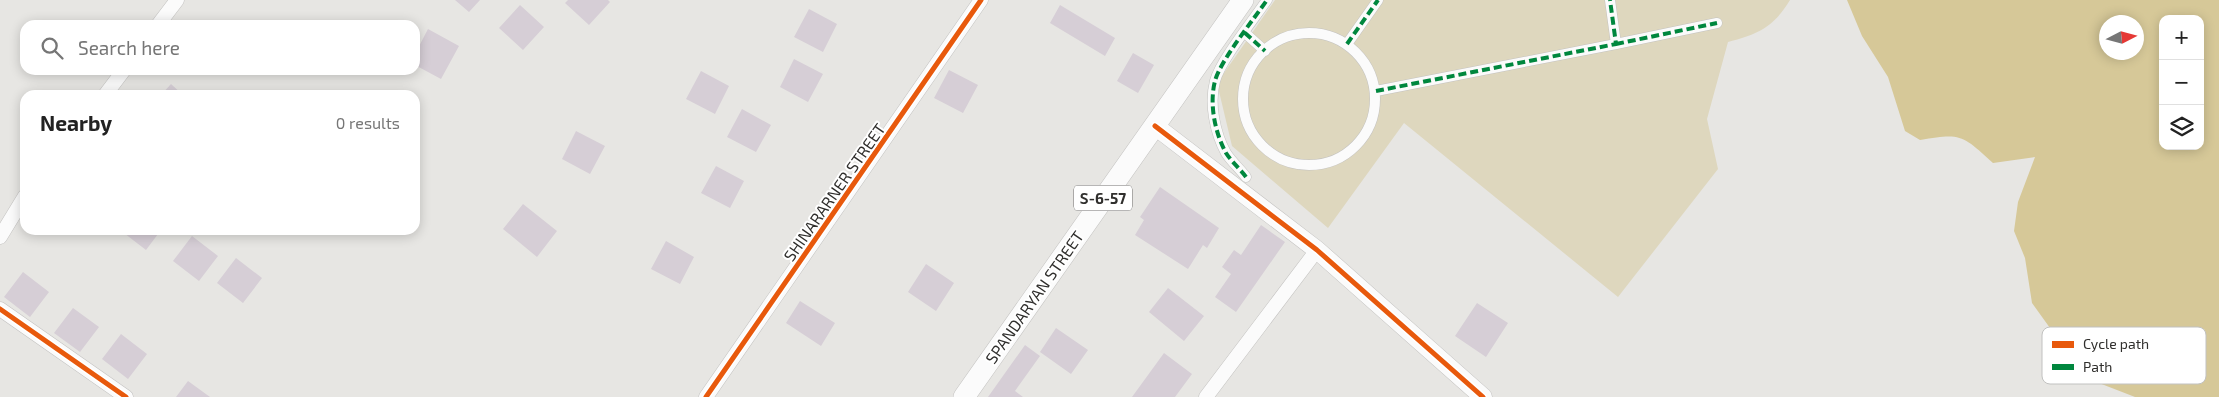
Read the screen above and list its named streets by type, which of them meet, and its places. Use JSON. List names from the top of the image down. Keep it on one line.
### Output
{"streets":{"main road":["Տ-6-57","SPANDARYAN STREET"],"street":["SHINARARNER STREET"]},"legend":["Cycle path","Path"],"north":"right","page":{"map_buttons":["+","−"],"search":"Search here","heading":["Nearby","0 results"]}}
